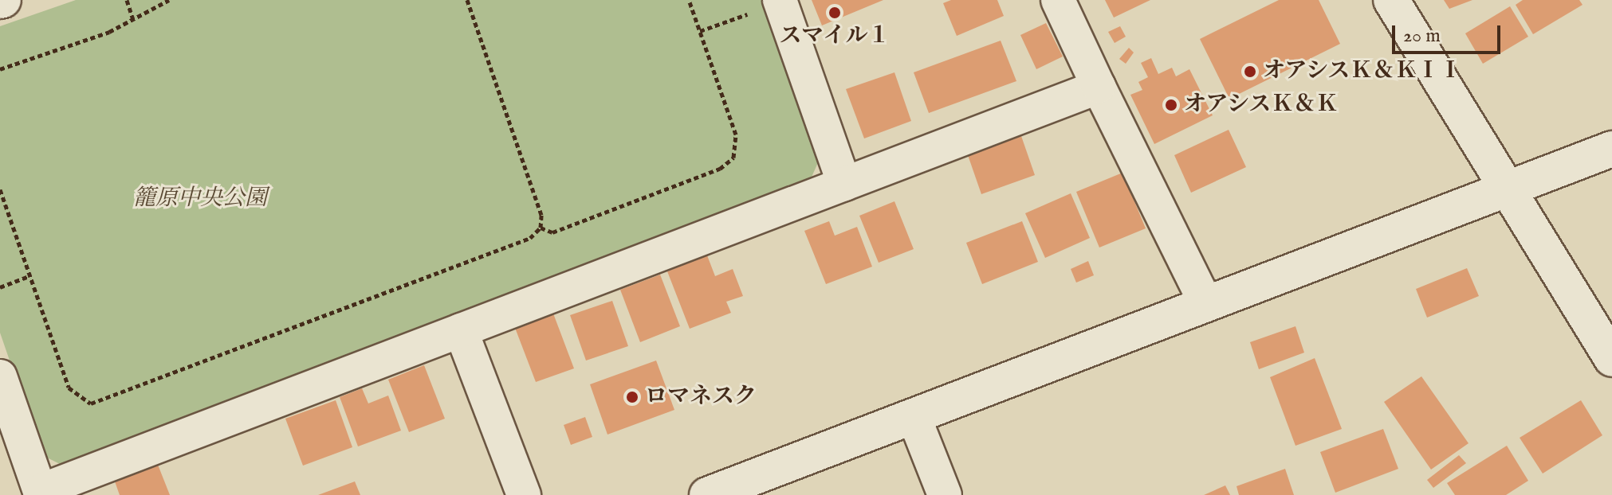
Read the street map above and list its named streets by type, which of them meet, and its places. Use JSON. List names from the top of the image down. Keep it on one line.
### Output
{"parks":["籠原中央公園"],"places":["スマイル１","オアシスＫ＆ＫＩＩ","オアシスＫ＆Ｋ","ロマネスク"],"scale_bar":"20 m"}
